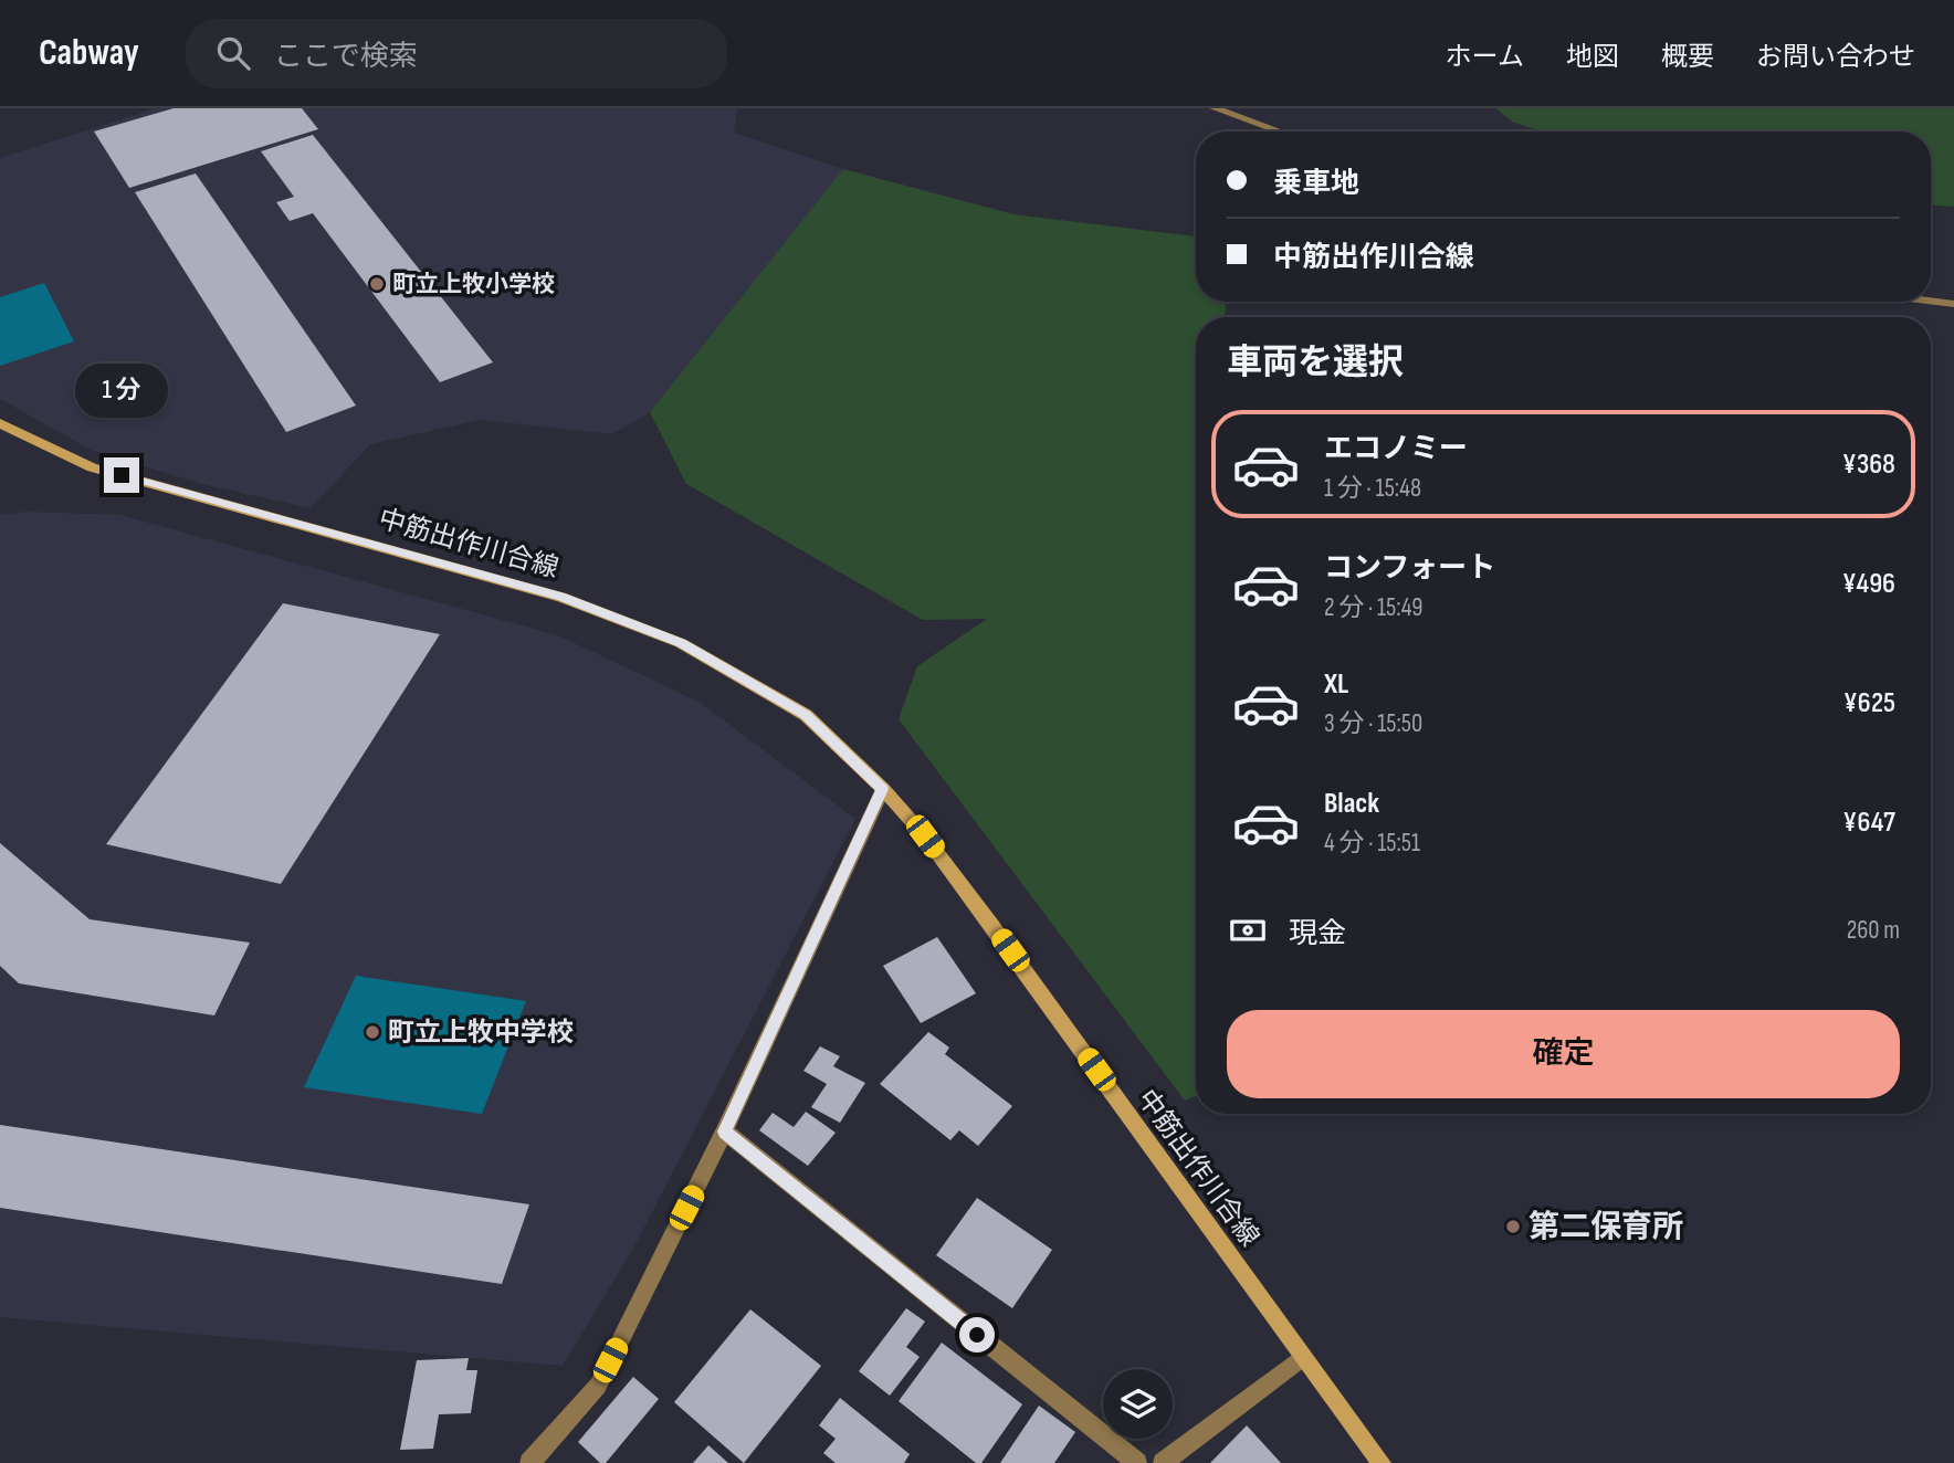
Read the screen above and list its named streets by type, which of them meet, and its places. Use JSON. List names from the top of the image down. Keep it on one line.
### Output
{"streets":{"main road":["中筋出作川合線"]},"places":["町立上牧小学校","町立上牧中学校","第二保育所"],"page":{"header":"Cabway","search":"ここで検索","nav":["ホーム","地図","概要","お問い合わせ"],"banner":["乗車地","中筋出作川合線"],"heading":"車両を選択","bubble":"1 分","list":[{"name":"エコノミー","note":"1 分 · 15:48","value":"¥368"},{"name":"コンフォート","note":"2 分 · 15:49","value":"¥496"},{"name":"XL","note":"3 分 · 15:50","value":"¥625"},{"name":"Black","note":"4 分 · 15:51","value":"¥647"}],"pay":["現金","260 m"],"buttons":"確定"}}
